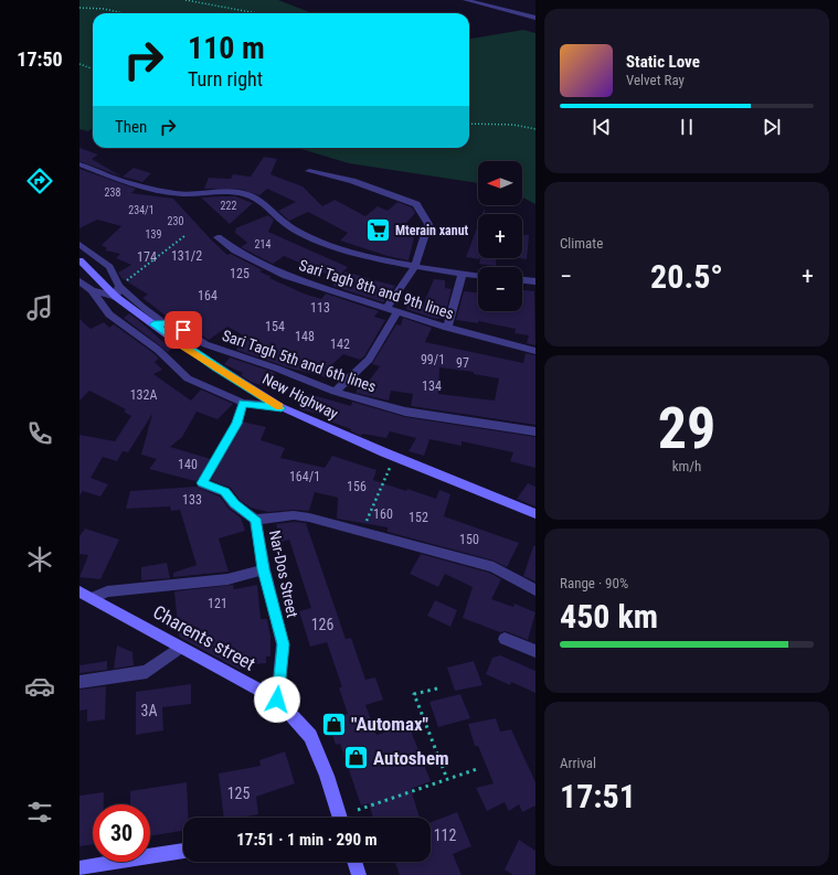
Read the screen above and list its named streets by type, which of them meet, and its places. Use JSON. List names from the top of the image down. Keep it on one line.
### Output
{"streets":{"main road":["New Highway","Charents street"],"street":["Sari Tagh 8th and 9th lines","Sari Tagh 5th and 6th lines","Nar-Dos Street"]},"crossings":[["Sari Tagh 5th and 6th lines","New Highway"],["Nar-Dos Street","Charents street"]],"places":{"supermarket":["Mterain xanut"],"shop":["\"Automax\"","Autoshem"]},"house_numbers":["238","222","234/1","230","139","214","131/2","174","125","164","113","154","148","142","99/1","97","134","132А","140","164/1","156","133","160","152","150","121","126","3A","125","112"],"north":"left","page":{"tabs":"17:50","turn":["110 m","Turn right"],"song":["Static Love","Velvet Ray"],"then":"Then","map_buttons":["+","−"],"tile":["Climate",["29","km/h"],["Range · 90%","450 km"],["Arrival","17:51"]],"heat":["−","20.5°","+"],"limit":"30","trip":"17:51 · 1 min · 290 m"}}
